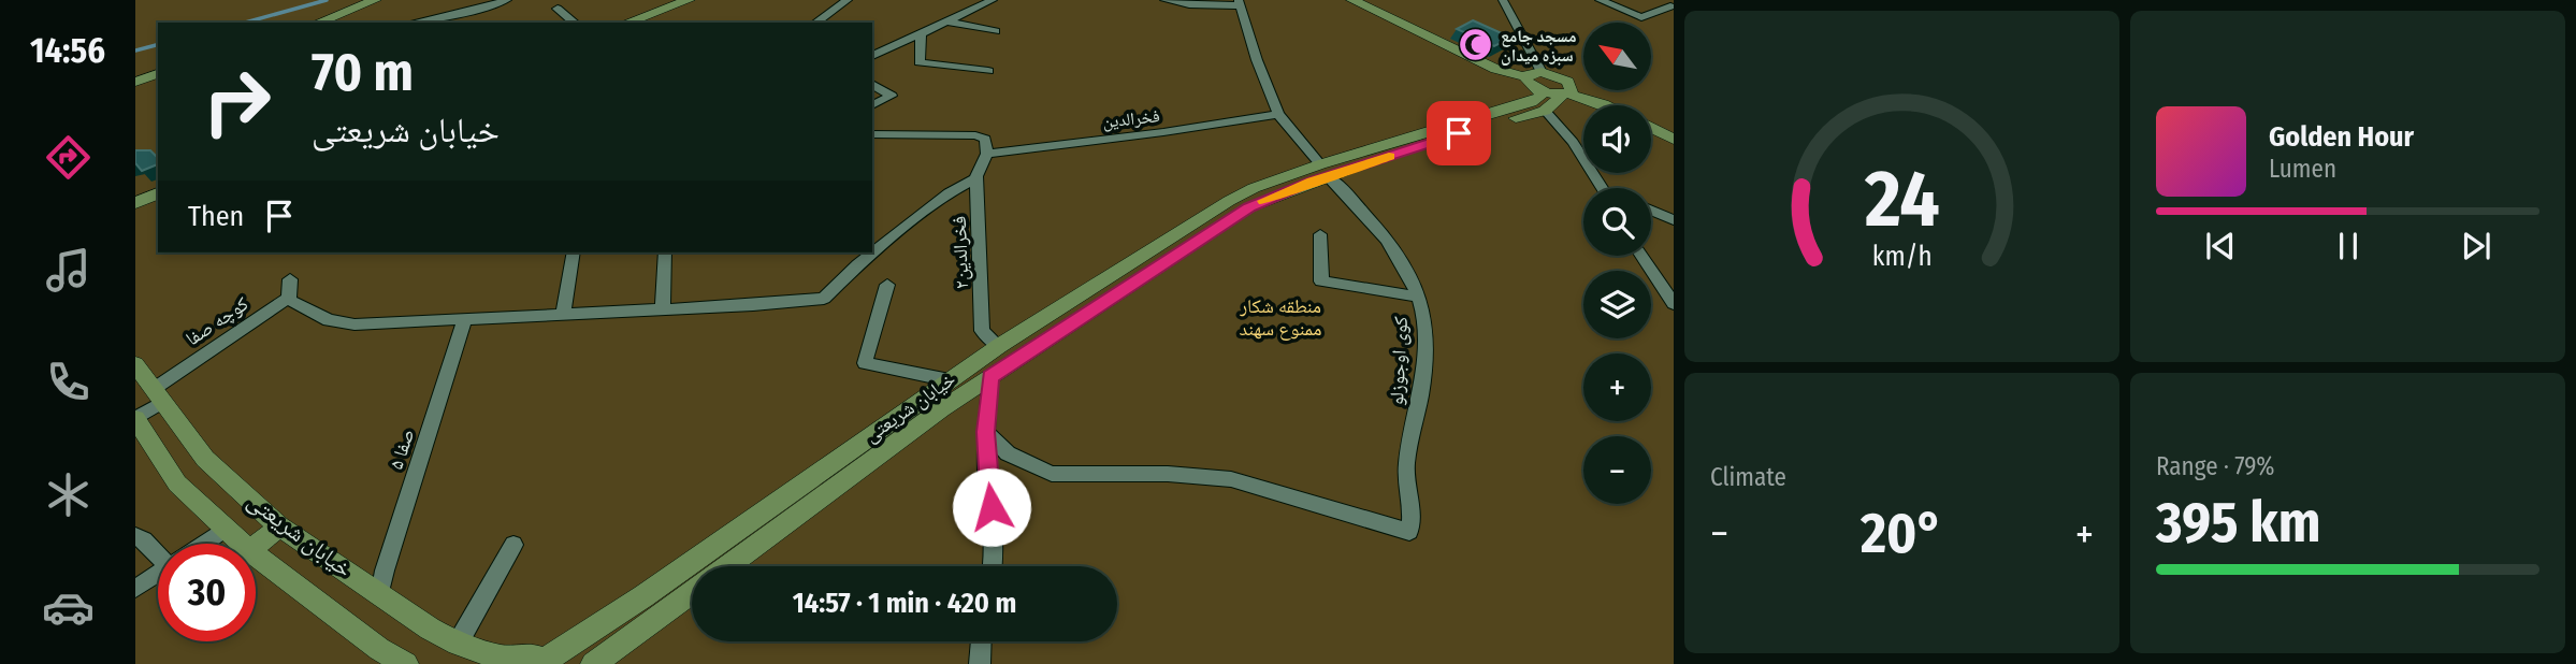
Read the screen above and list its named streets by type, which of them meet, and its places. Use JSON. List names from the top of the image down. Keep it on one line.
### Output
{"streets":{"main road":["خیابان شریعتی"],"street":["فخرالدین","فخرالدین۲","کوچه صفا","کوی اوجوزلو","صفا ۵"]},"crossings":[["فخرالدین","فخرالدین۲"],["فخرالدین","کوی اوجوزلو"],["فخرالدین۲","خیابان شریعتی"],["کوچه صفا","خیابان شریعتی"],["کوی اوجوزلو","خیابان شریعتی"],["خیابان شریعتی","صفا ۵"]],"parks":["منطقه شکار ممنوع سهند"],"places":{"mosque":["مسجد جامع سبزه میدان"]},"north":"top left","page":{"tabs":"14:56","map_buttons":["+","−"],"turn":["70 m","خیابان شریعتی"],"song":["Golden Hour","Lumen"],"then":"Then","tile":["Climate",["Range · 79%","395 km"]],"heat":["−","20°","+"],"limit":"30","trip":"14:57 · 1 min · 420 m","gauge":["24","km/h"]}}
